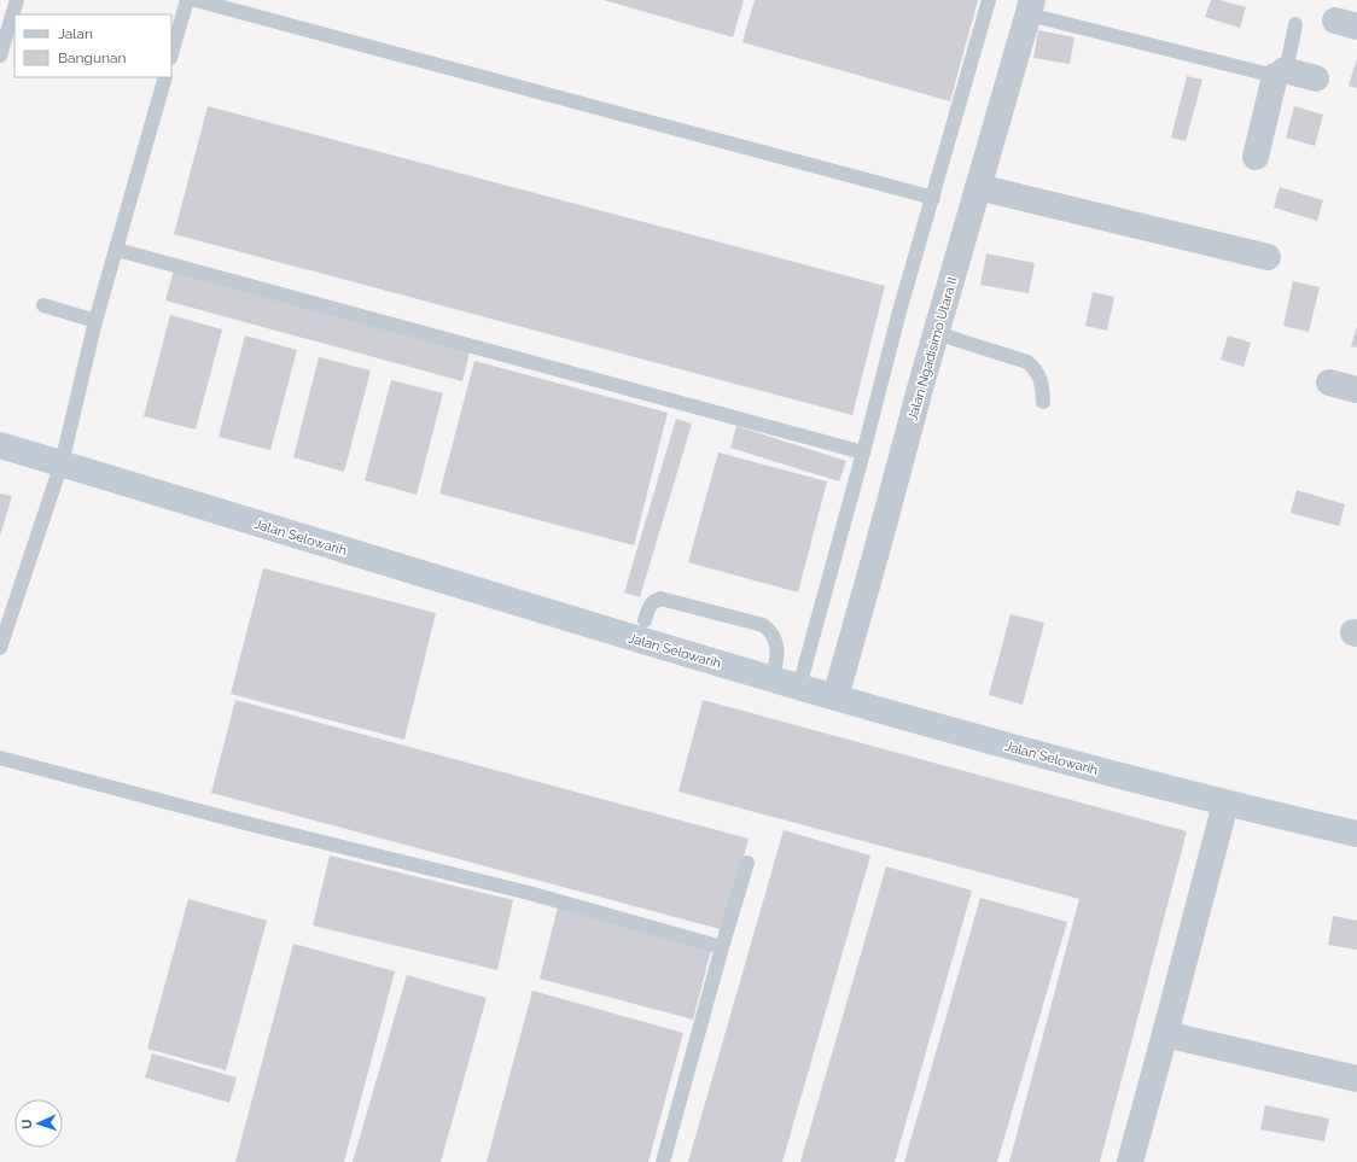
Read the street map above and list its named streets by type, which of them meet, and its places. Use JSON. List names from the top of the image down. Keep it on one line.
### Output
{"streets":{"main road":["Jalan Selowarih"],"street":["Jalan Ngadisimo Utara II"]},"crossings":[["Jalan Ngadisimo Utara II","Jalan Selowarih"]],"legend":["Jalan","Bangunan"],"north":"left"}
